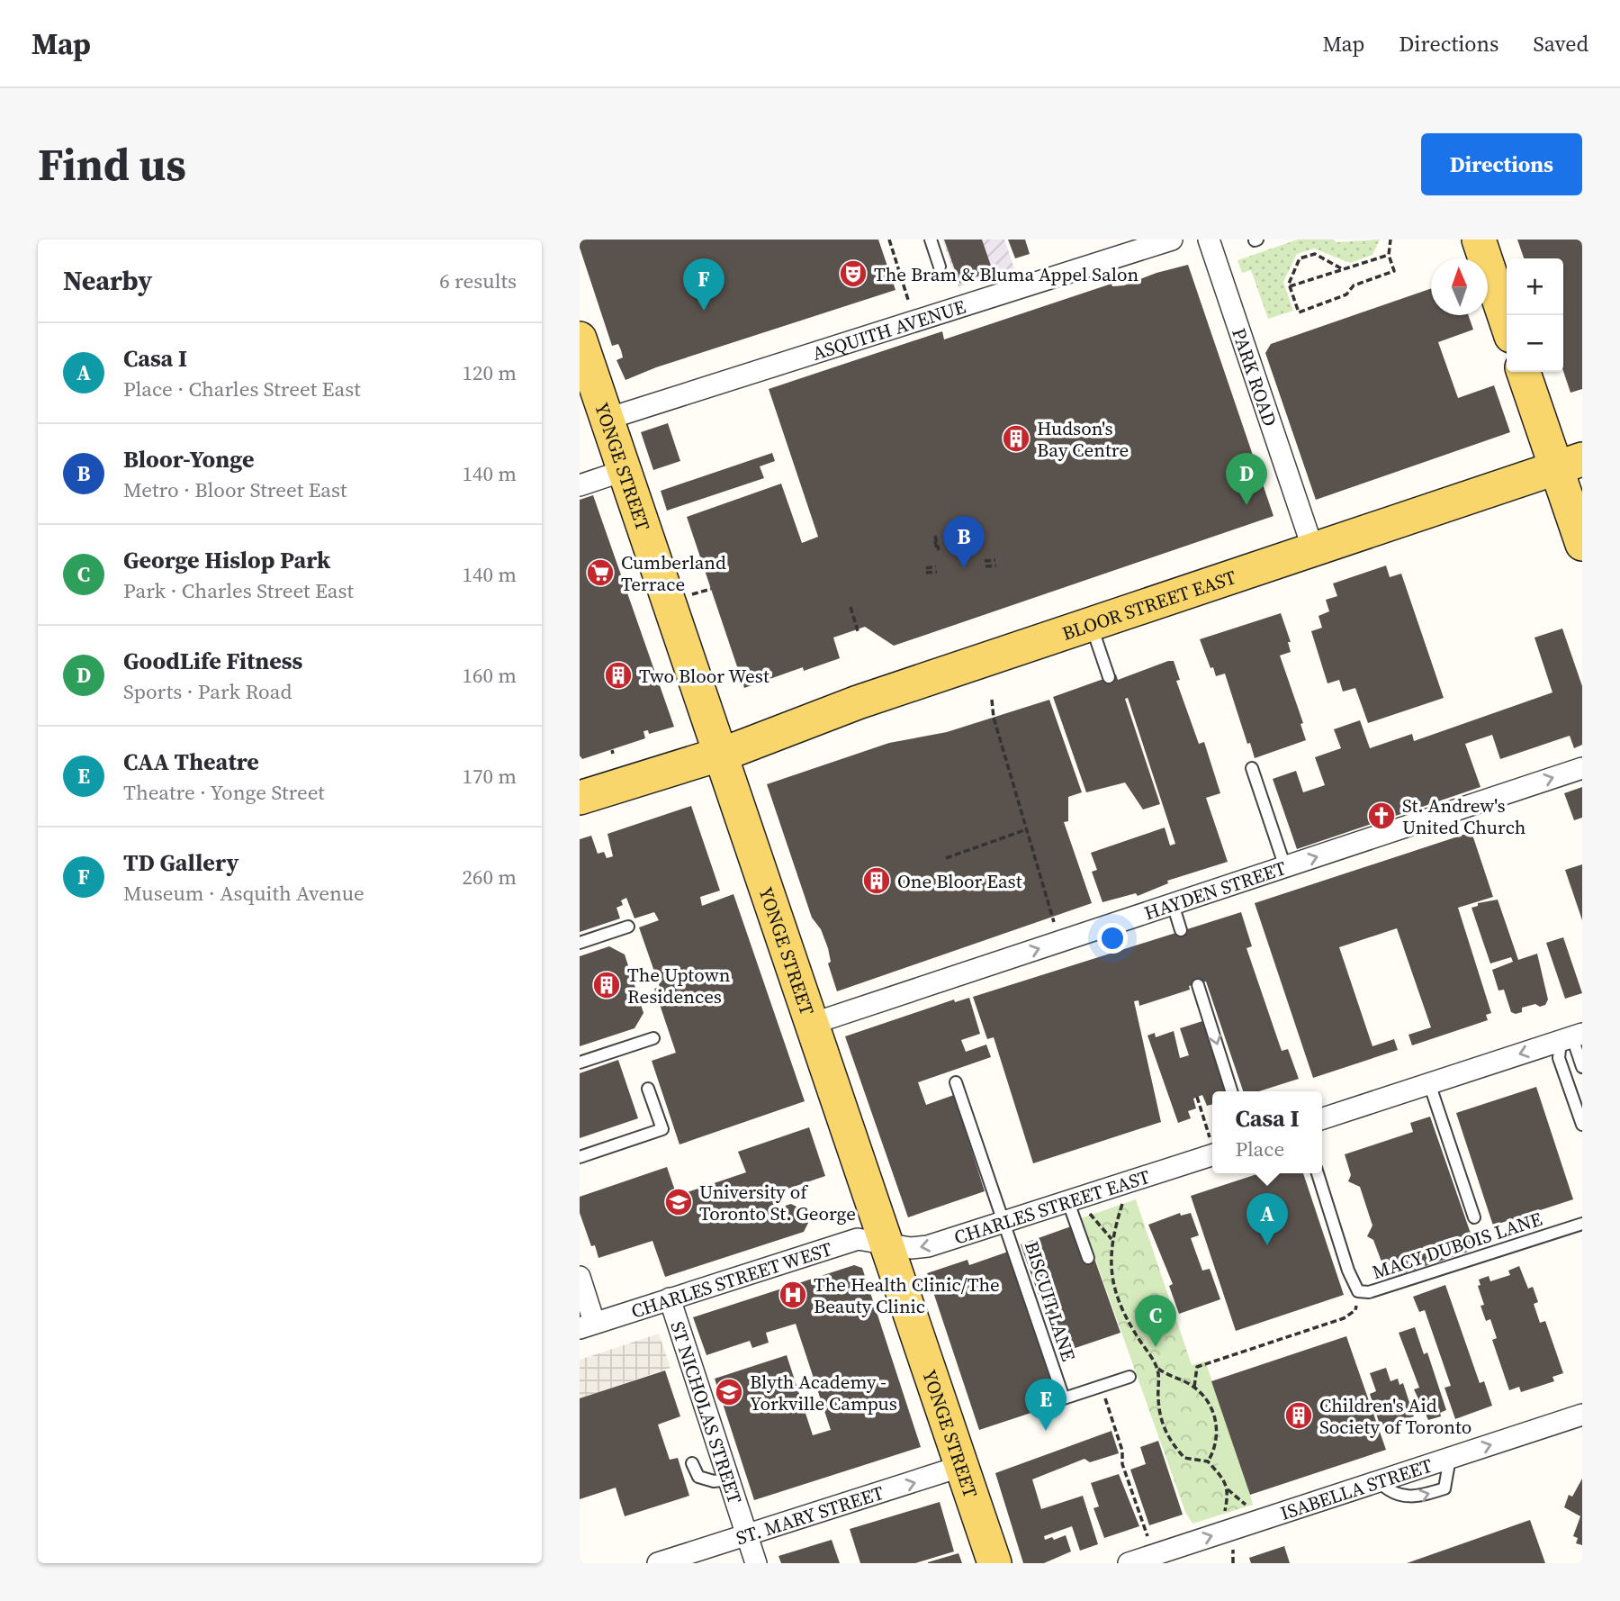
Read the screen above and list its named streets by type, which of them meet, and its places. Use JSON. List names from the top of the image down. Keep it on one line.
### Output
{"streets":{"main road":["YONGE STREET","BLOOR STREET EAST"],"street":["ASQUITH AVENUE","PARK ROAD","HAYDEN STREET","CHARLES STREET EAST","CHARLES STREET WEST","ST NICHOLAS STREET","ISABELLA STREET","ST. MARY STREET"],"lane":["MACY DUBOIS LANE","BISCUIT LANE"]},"crossings":[["ASQUITH AVENUE","YONGE STREET"],["PARK ROAD","BLOOR STREET EAST"],["YONGE STREET","BLOOR STREET EAST"],["YONGE STREET","HAYDEN STREET"],["YONGE STREET","CHARLES STREET EAST"],["YONGE STREET","CHARLES STREET WEST"],["YONGE STREET","ST. MARY STREET"],["CHARLES STREET EAST","CHARLES STREET WEST"],["CHARLES STREET EAST","BISCUIT LANE"],["CHARLES STREET WEST","ST NICHOLAS STREET"],["ST NICHOLAS STREET","ST. MARY STREET"]],"one_way":["HAYDEN STREET","CHARLES STREET EAST","ISABELLA STREET","ST. MARY STREET"],"places":{"theatre":["The Bram & Bluma Appel Salon"],"building":["Hudson's Bay Centre","Two Bloor West","One Bloor East","The Uptown Residences","Children's Aid Society of Toronto"],"supermarket":["Cumberland Terrace"],"church":["St. Andrew's United Church"],"school or university":["University of Toronto St. George","Blyth Academy - Yorkville Campus"],"hospital":["The Health Clinic/The Beauty Clinic"]},"north":"top","page":{"header":"Map","nav":["Map","Directions","Saved"],"buttons":"Directions","title":"Find us","heading":["Nearby","6 results"],"map_buttons":["+","−"],"pins":["F","D","B","A","C","E"],"list":[{"mark":"A","name":"Casa I","note":"Place · Charles Street East","value":"120 m"},{"mark":"B","name":"Bloor-Yonge","note":"Metro · Bloor Street East","value":"140 m"},{"mark":"C","name":"George Hislop Park","note":"Park · Charles Street East","value":"140 m"},{"mark":"D","name":"GoodLife Fitness","note":"Sports · Park Road","value":"160 m"},{"mark":"E","name":"CAA Theatre","note":"Theatre · Yonge Street","value":"170 m"},{"mark":"F","name":"TD Gallery","note":"Museum · Asquith Avenue","value":"260 m"}],"popup":["Casa I","Place"]}}
